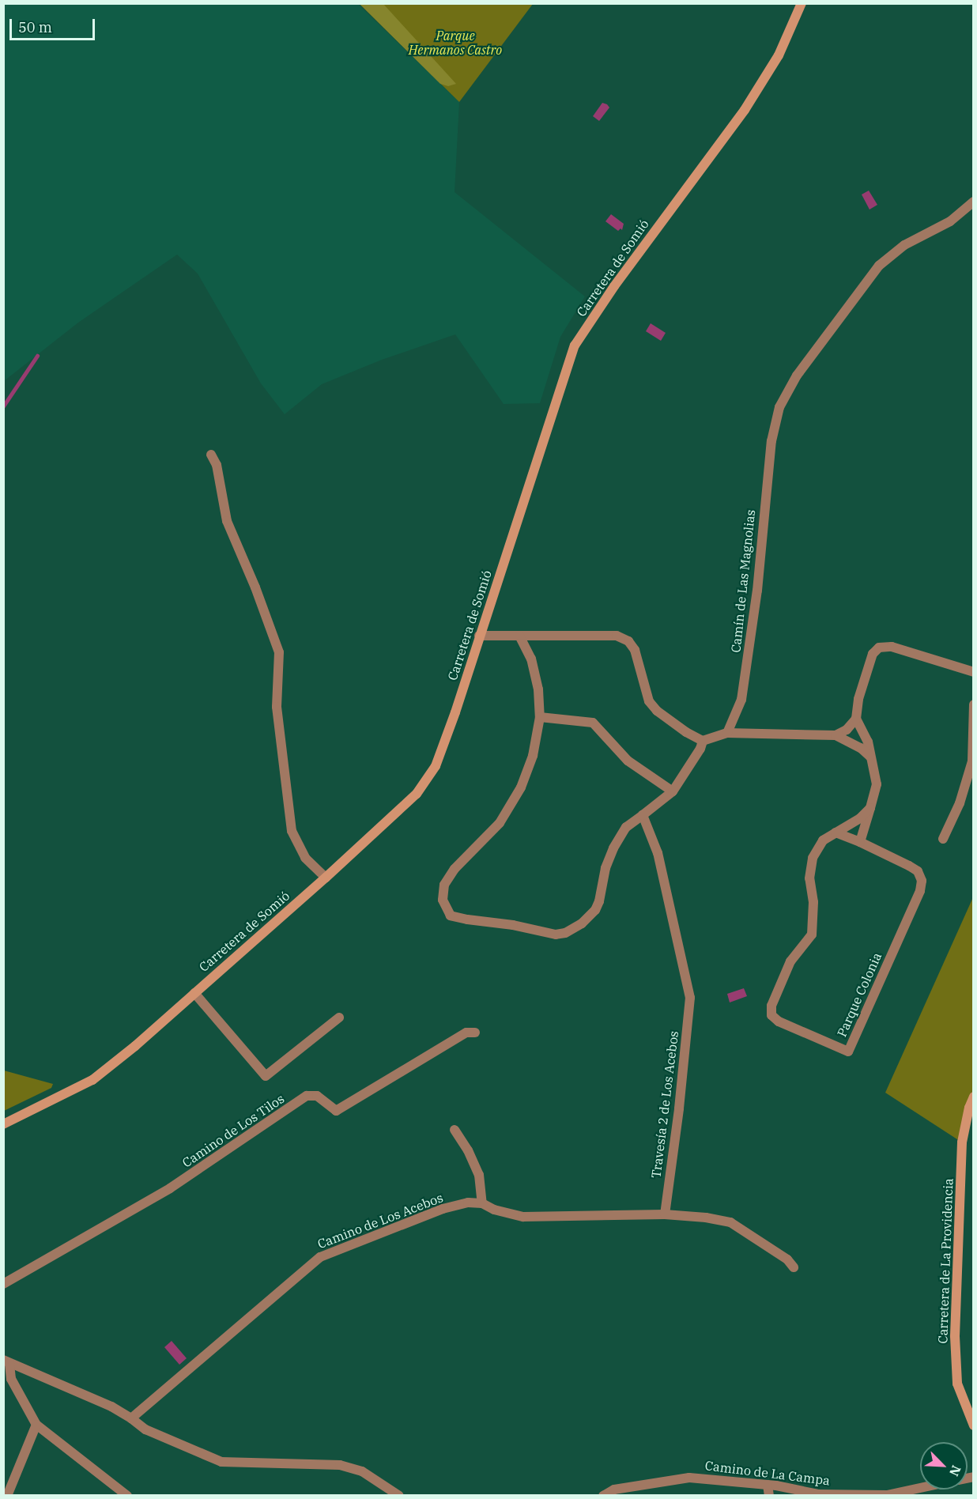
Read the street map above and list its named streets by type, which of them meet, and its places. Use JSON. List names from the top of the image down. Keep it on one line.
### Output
{"streets":{"street":["Carretera de Somió","Camín de Las Magnolias","Parque Colonia","Travesía 2 de Los Acebos","Camino de Los Tilos","Camino de Los Acebos","Carretera de La Providencia","Camino de La Campa"]},"crossings":[["Travesía 2 de Los Acebos","Camino de Los Acebos"]],"parks":["Parque Hermanos Castro"],"scale_bar":"50 m","north":"bottom right"}
